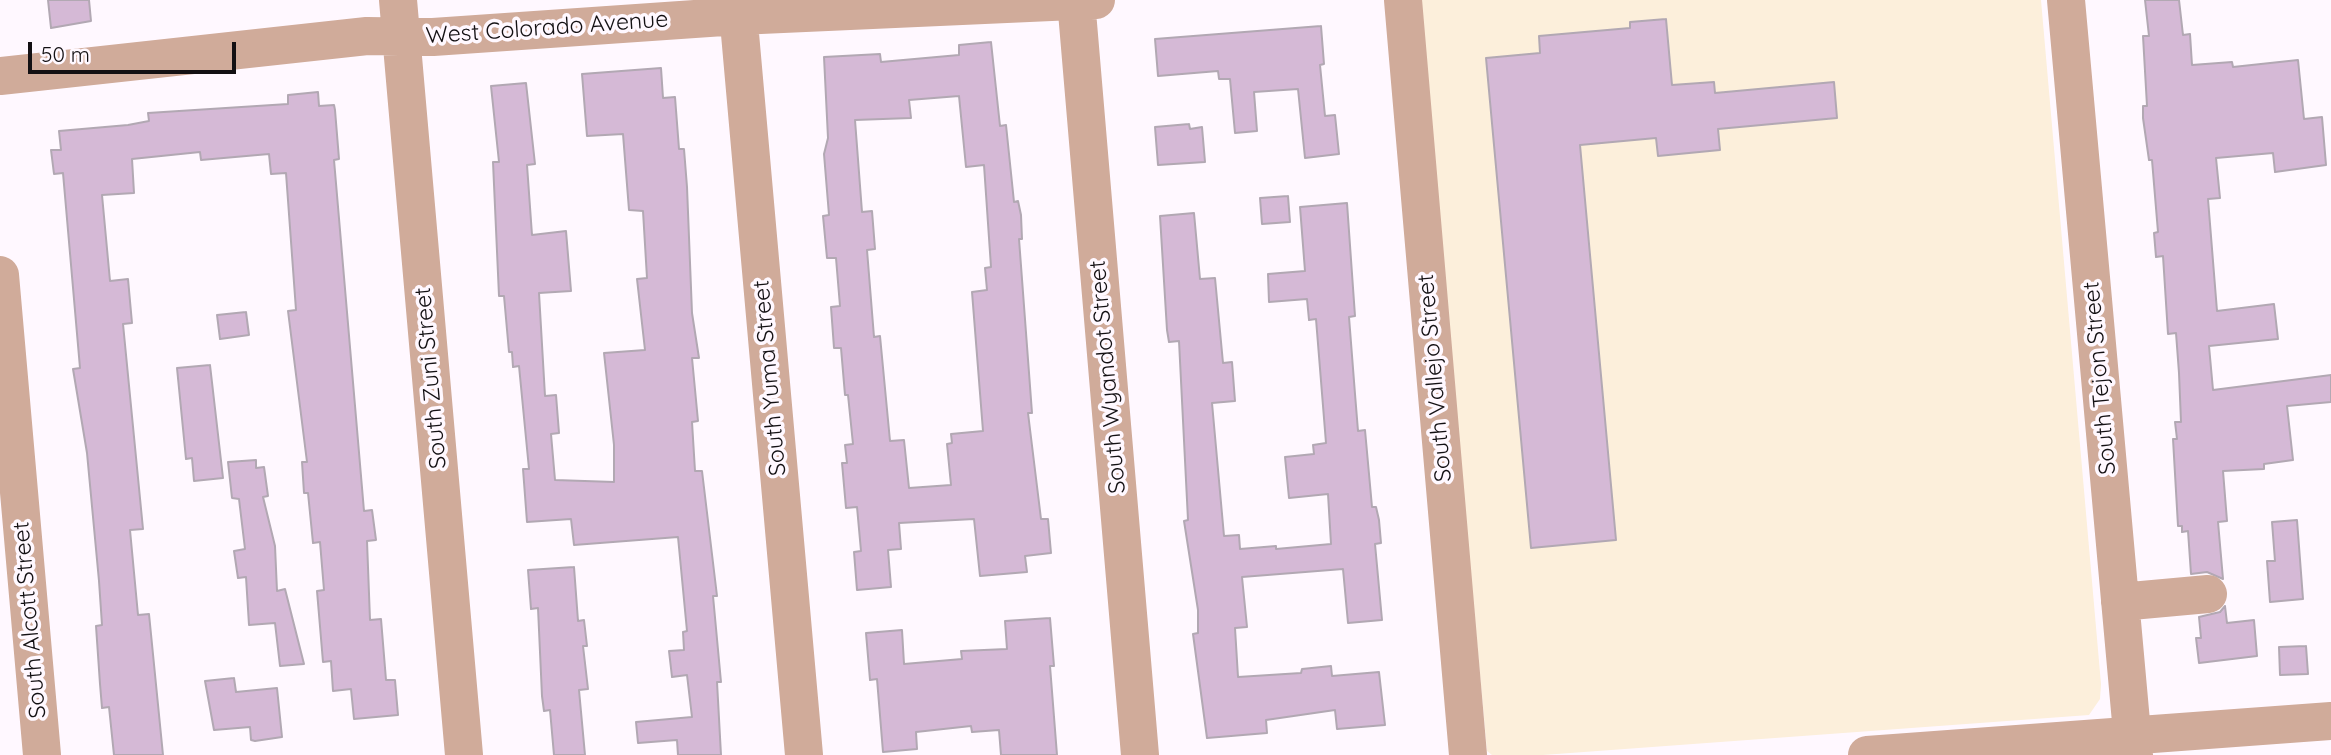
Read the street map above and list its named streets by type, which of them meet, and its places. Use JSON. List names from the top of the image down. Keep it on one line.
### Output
{"streets":{"street":["West Colorado Avenue","South Wyandot Street","South Zuni Street","South Yuma Street","South Vallejo Street","South Tejon Street","South Alcott Street"]},"crossings":[["West Colorado Avenue","South Wyandot Street"],["West Colorado Avenue","South Zuni Street"],["West Colorado Avenue","South Yuma Street"]],"scale_bar":"50 m"}
